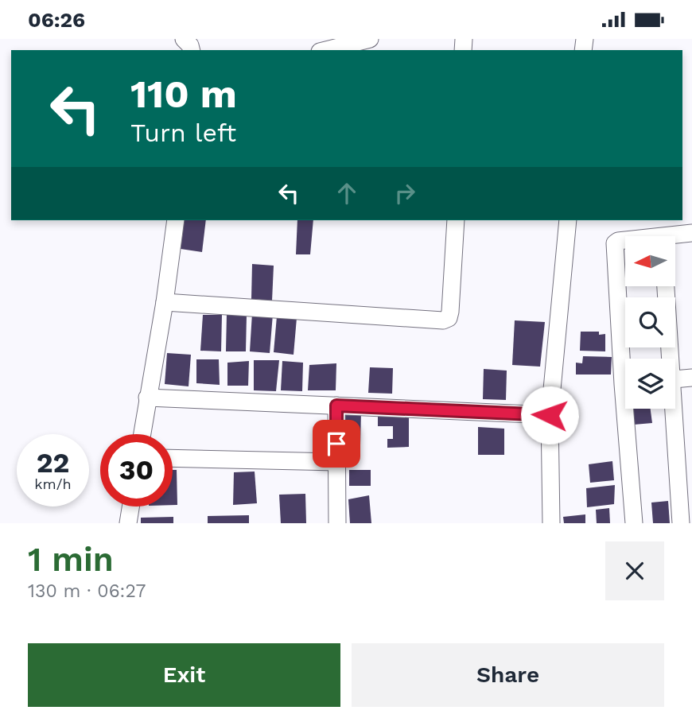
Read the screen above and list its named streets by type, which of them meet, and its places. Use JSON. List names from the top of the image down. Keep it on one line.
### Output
{"north":"left","page":{"status":"06:26","turn":["110 m","Turn left"],"speed":"22 km/h","limit":"30","heading":["1 min","130 m · 06:27"],"buttons":["Exit","Share"]}}
